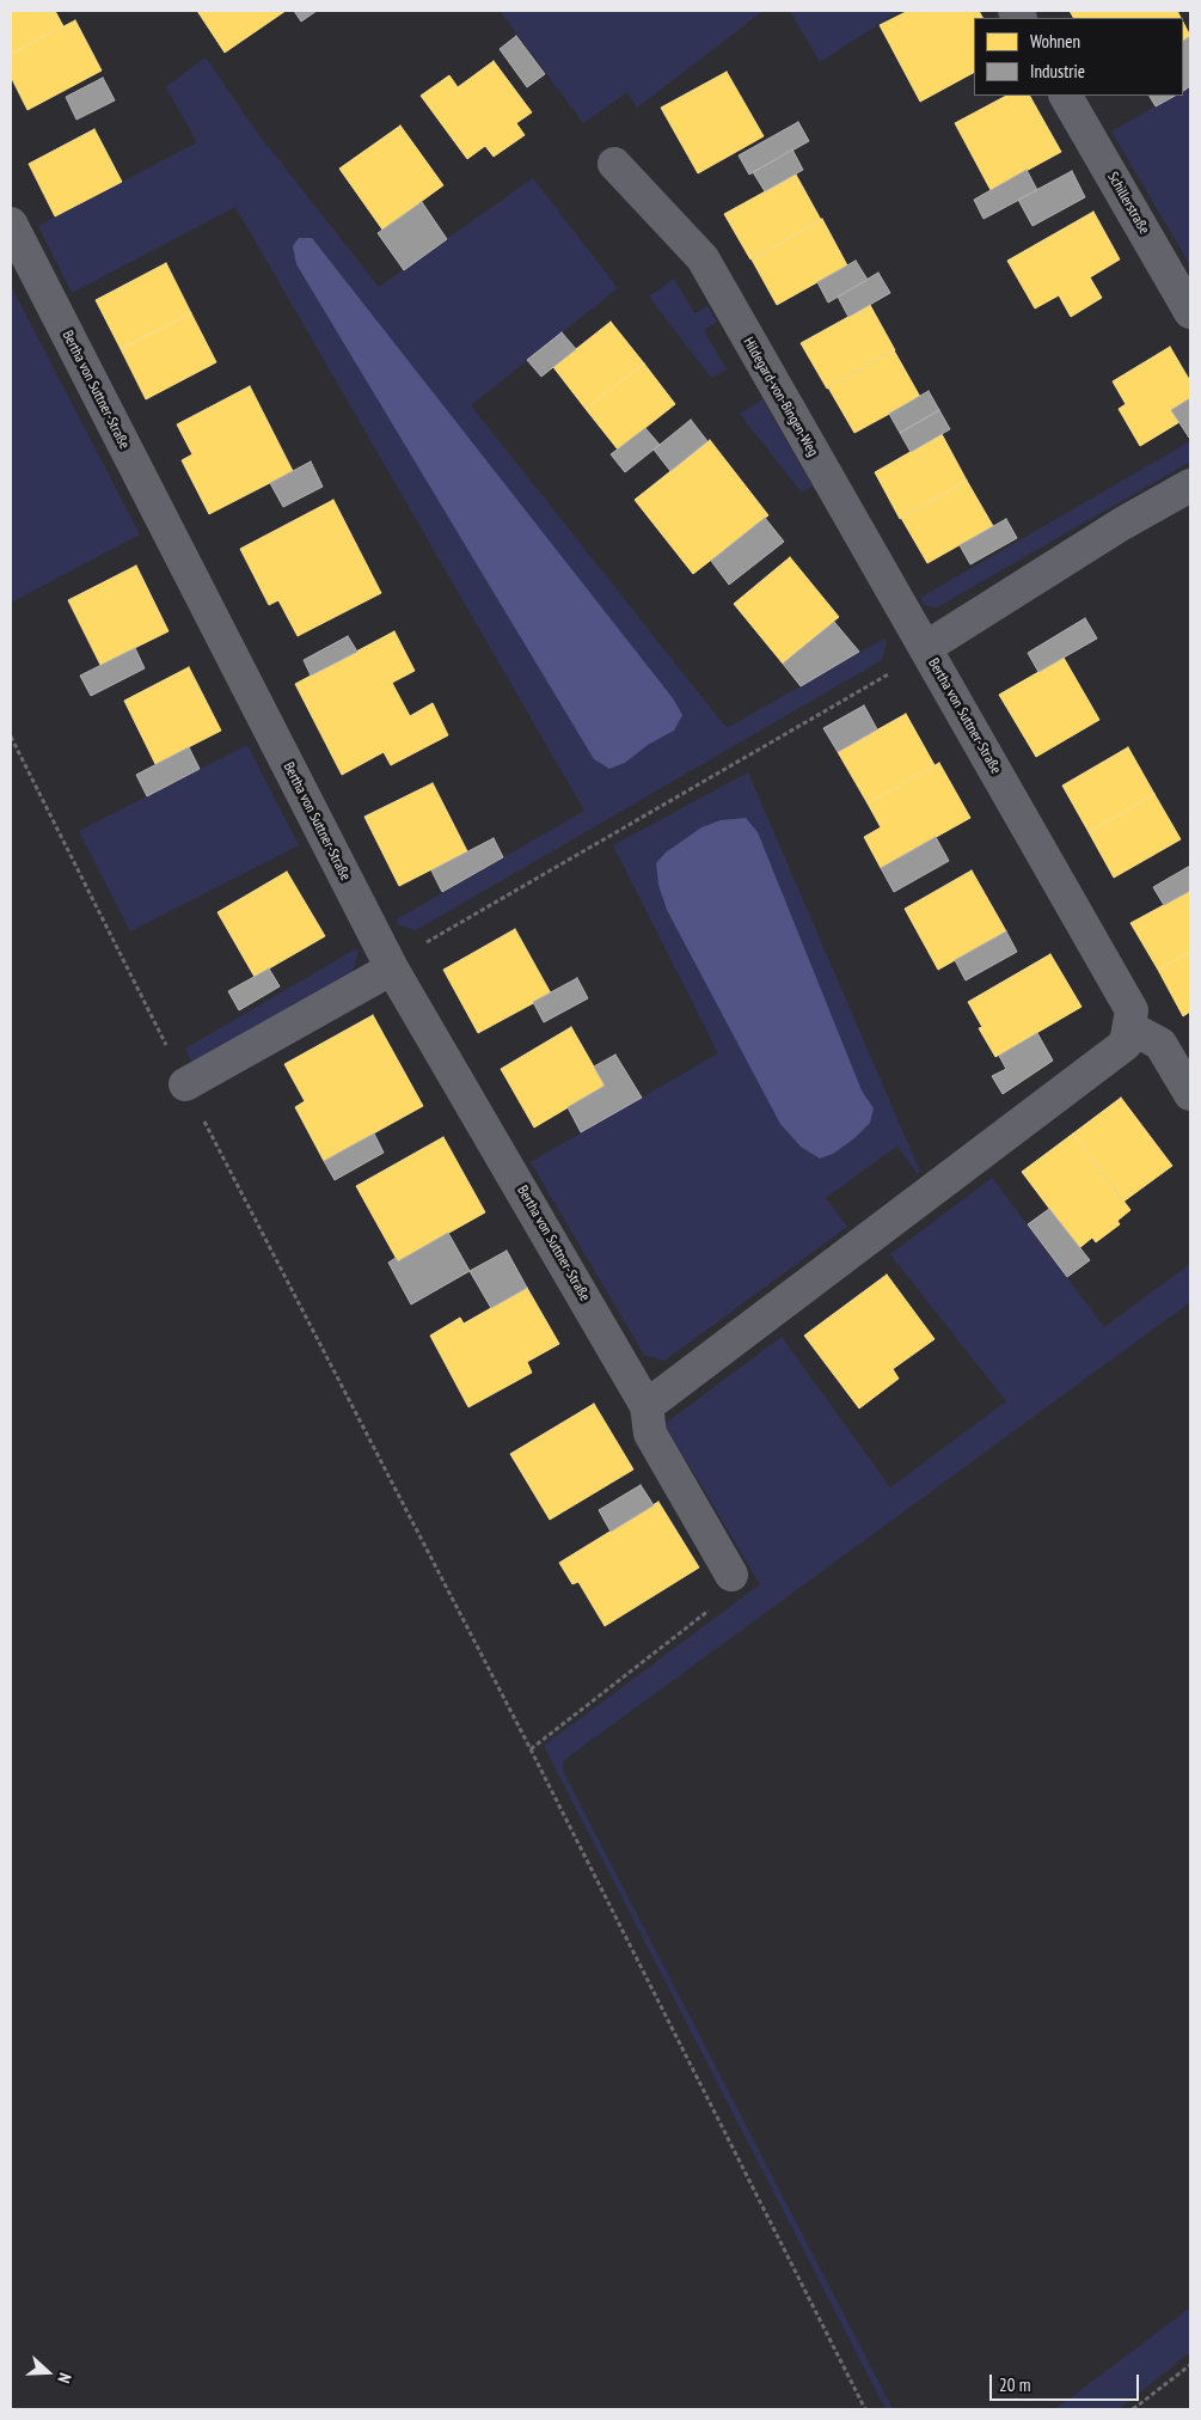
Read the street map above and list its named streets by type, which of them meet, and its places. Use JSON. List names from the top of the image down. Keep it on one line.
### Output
{"streets":{"street":["Schillerstraße","Bertha von Suttner-Straße","Hildegard-von-Bingen-Weg"]},"crossings":[["Bertha von Suttner-Straße","Hildegard-von-Bingen-Weg"]],"legend":["Wohnen","Industrie"],"scale_bar":"20 m","north":"right"}
